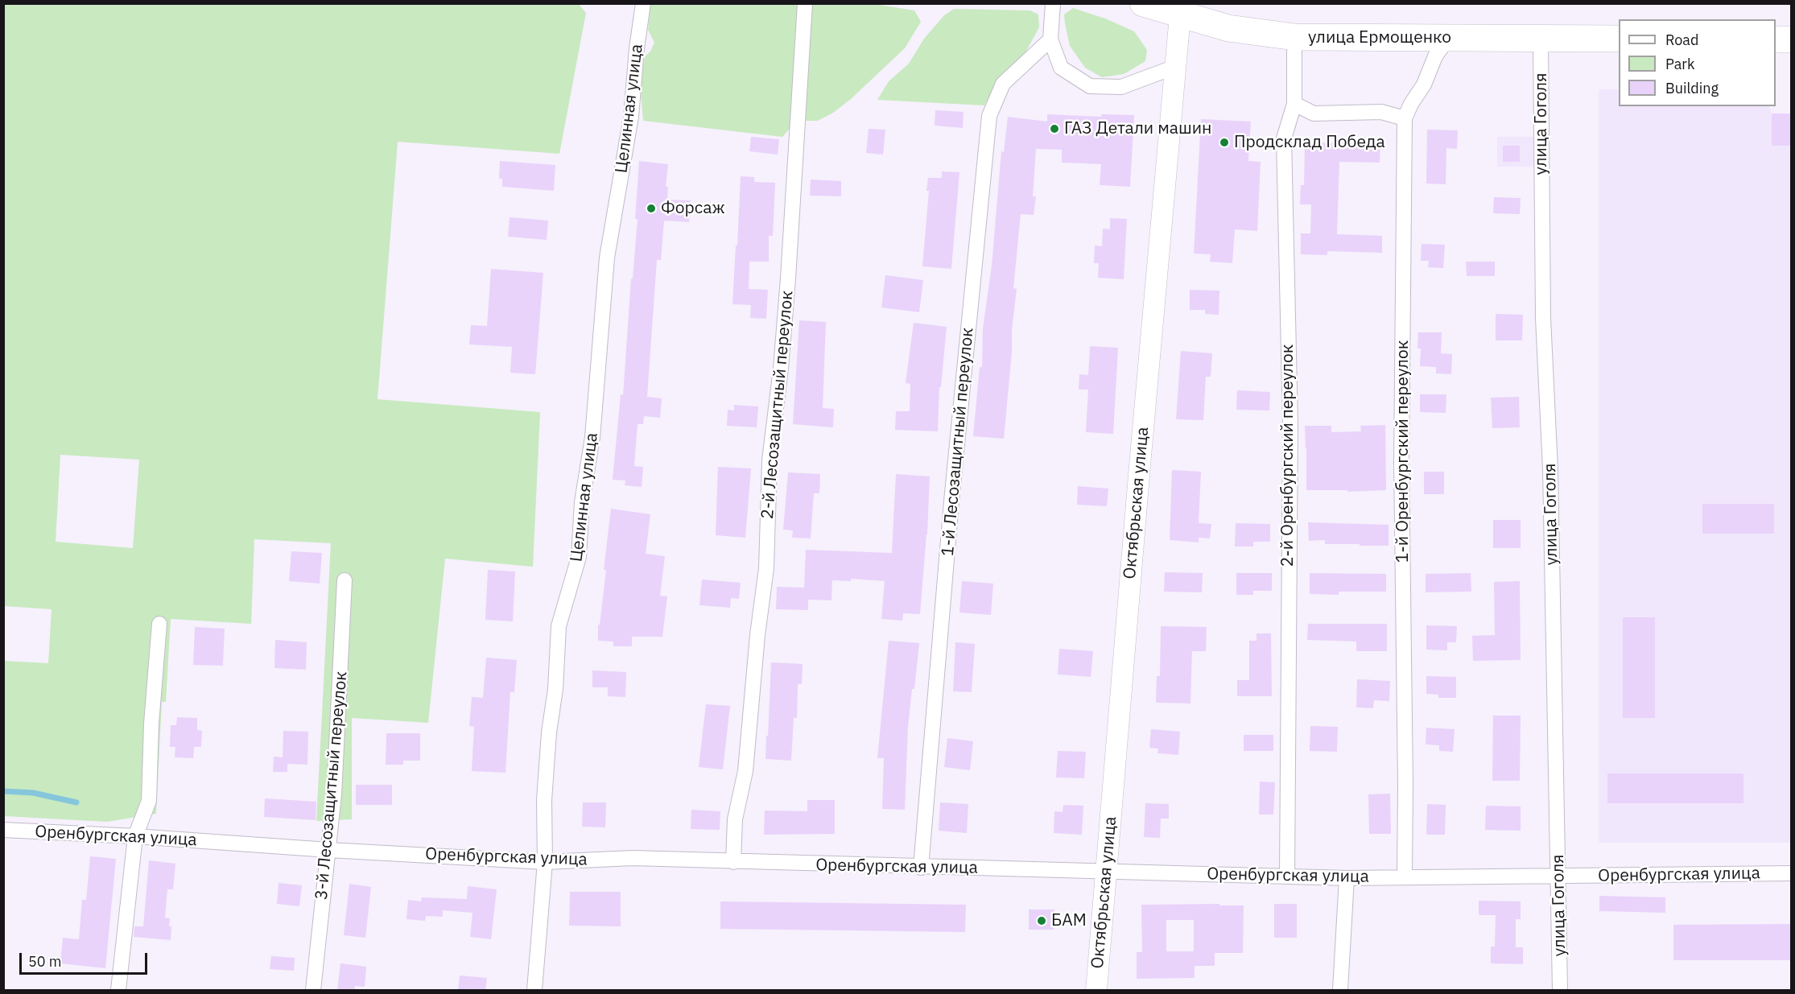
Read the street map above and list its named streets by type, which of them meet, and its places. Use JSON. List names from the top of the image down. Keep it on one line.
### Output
{"streets":{"highway":["улица Ермощенко"],"street":["Целинная улица","улица Гоголя","2-й Лесозащитный переулок","1-й Лесозащитный переулок","1-й Оренбургский переулок","2-й Оренбургский переулок","Октябрьская улица","3-й Лесозащитный переулок","Оренбургская улица"]},"crossings":[["улица Ермощенко","улица Гоголя"],["улица Ермощенко","1-й Оренбургский переулок"],["улица Ермощенко","2-й Оренбургский переулок"],["улица Ермощенко","Октябрьская улица"],["Целинная улица","Оренбургская улица"],["улица Гоголя","Оренбургская улица"],["2-й Лесозащитный переулок","Оренбургская улица"],["1-й Лесозащитный переулок","Оренбургская улица"],["1-й Оренбургский переулок","Оренбургская улица"],["2-й Оренбургский переулок","Оренбургская улица"],["Октябрьская улица","Оренбургская улица"],["3-й Лесозащитный переулок","Оренбургская улица"]],"places":["ГАЗ Детали машин","Продсклад Победа","Форсаж","БАМ"],"legend":["Road","Park","Building"],"scale_bar":"50 m"}
